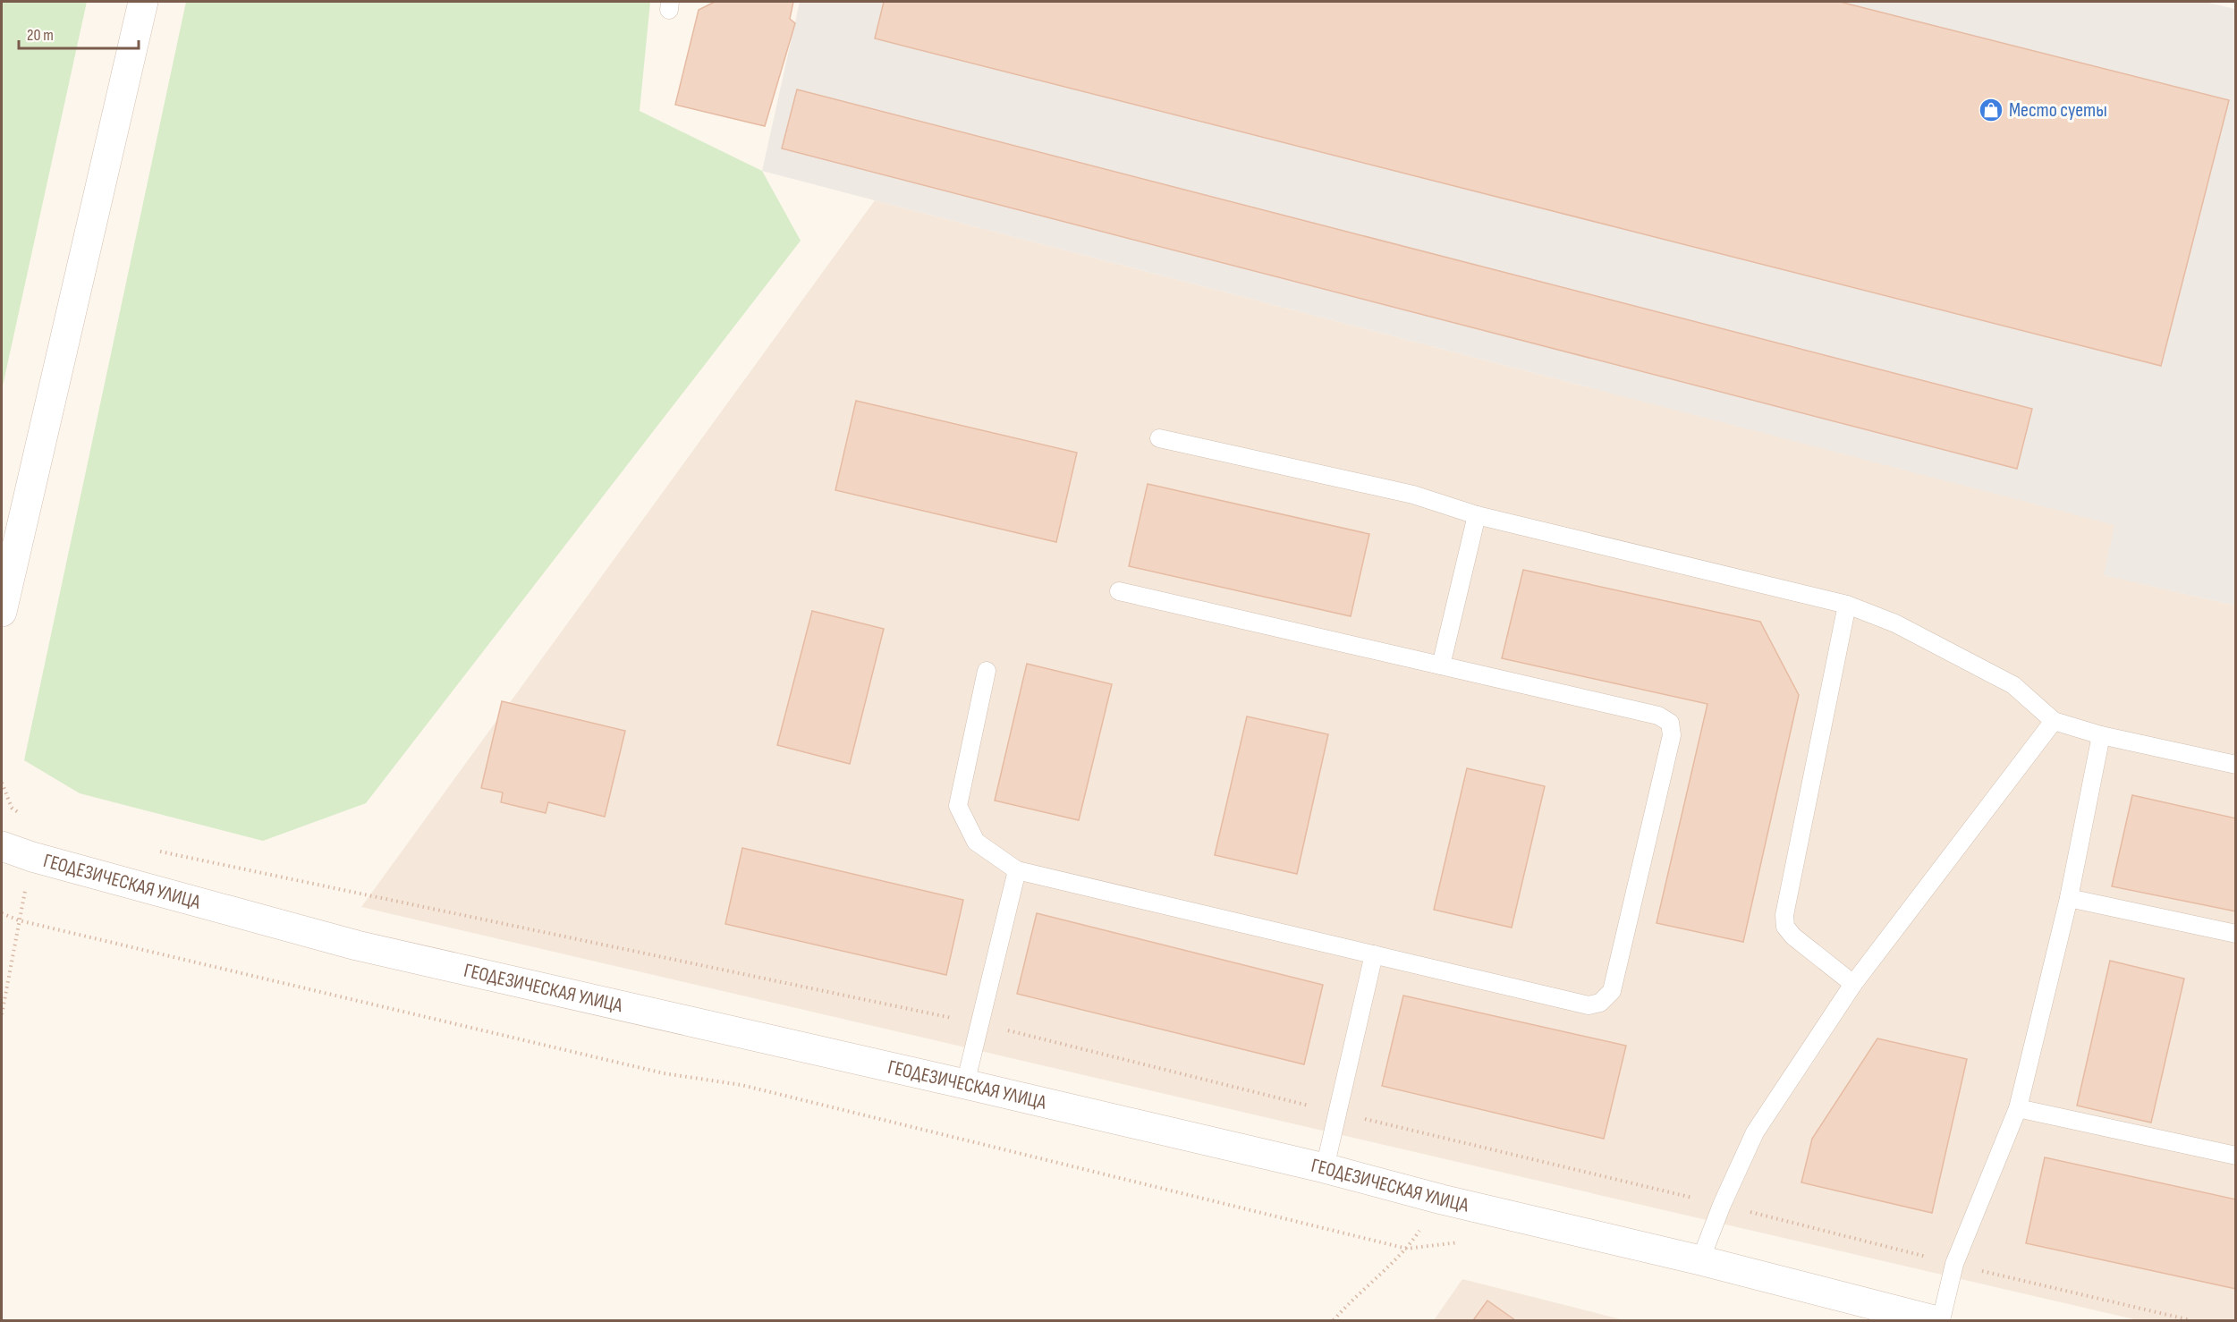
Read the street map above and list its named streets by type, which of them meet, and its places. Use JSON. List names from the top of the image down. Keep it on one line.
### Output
{"streets":{"street":["ГЕОДЕЗИЧЕСКАЯ УЛИЦА"]},"places":{"shop":["Место суеты"]},"scale_bar":"20 m"}
